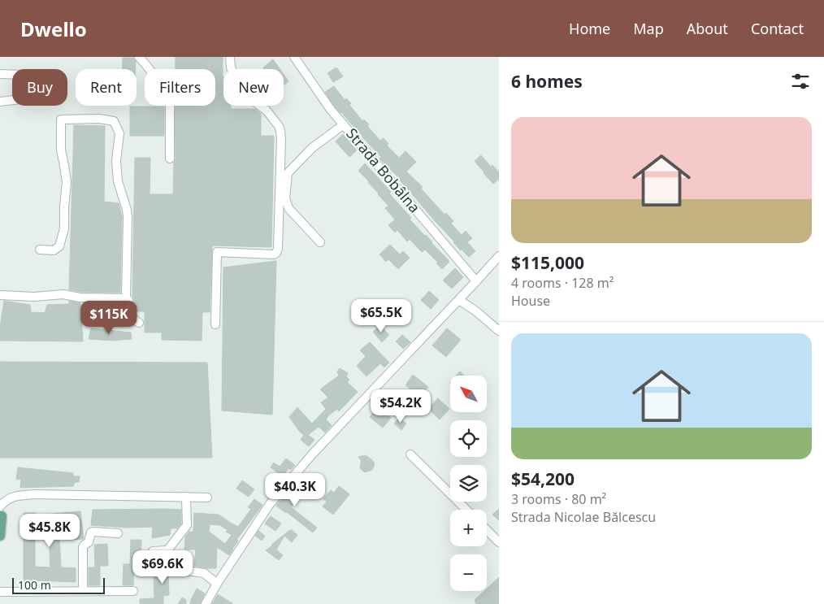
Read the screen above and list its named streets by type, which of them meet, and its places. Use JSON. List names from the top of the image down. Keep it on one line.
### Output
{"streets":{"street":["Strada Bobâlna"]},"scale_bar":"100 m","north":"top left","page":{"header":"Dwello","nav":["Home","Map","About","Contact"],"heading":"6 homes","chip":["Buy","Rent","Filters","New"],"list":[{"name":"$115,000","note":"4 rooms · 128 m² · House"},{"name":"$54,200","note":"3 rooms · 80 m² · Strada Nicolae Bălcescu"}],"price":["$65.5K","$115K","$54.2K","$40.3K","$45.8K","$69.6K"],"map_buttons":["+","−"],"scale":"100 m"}}
